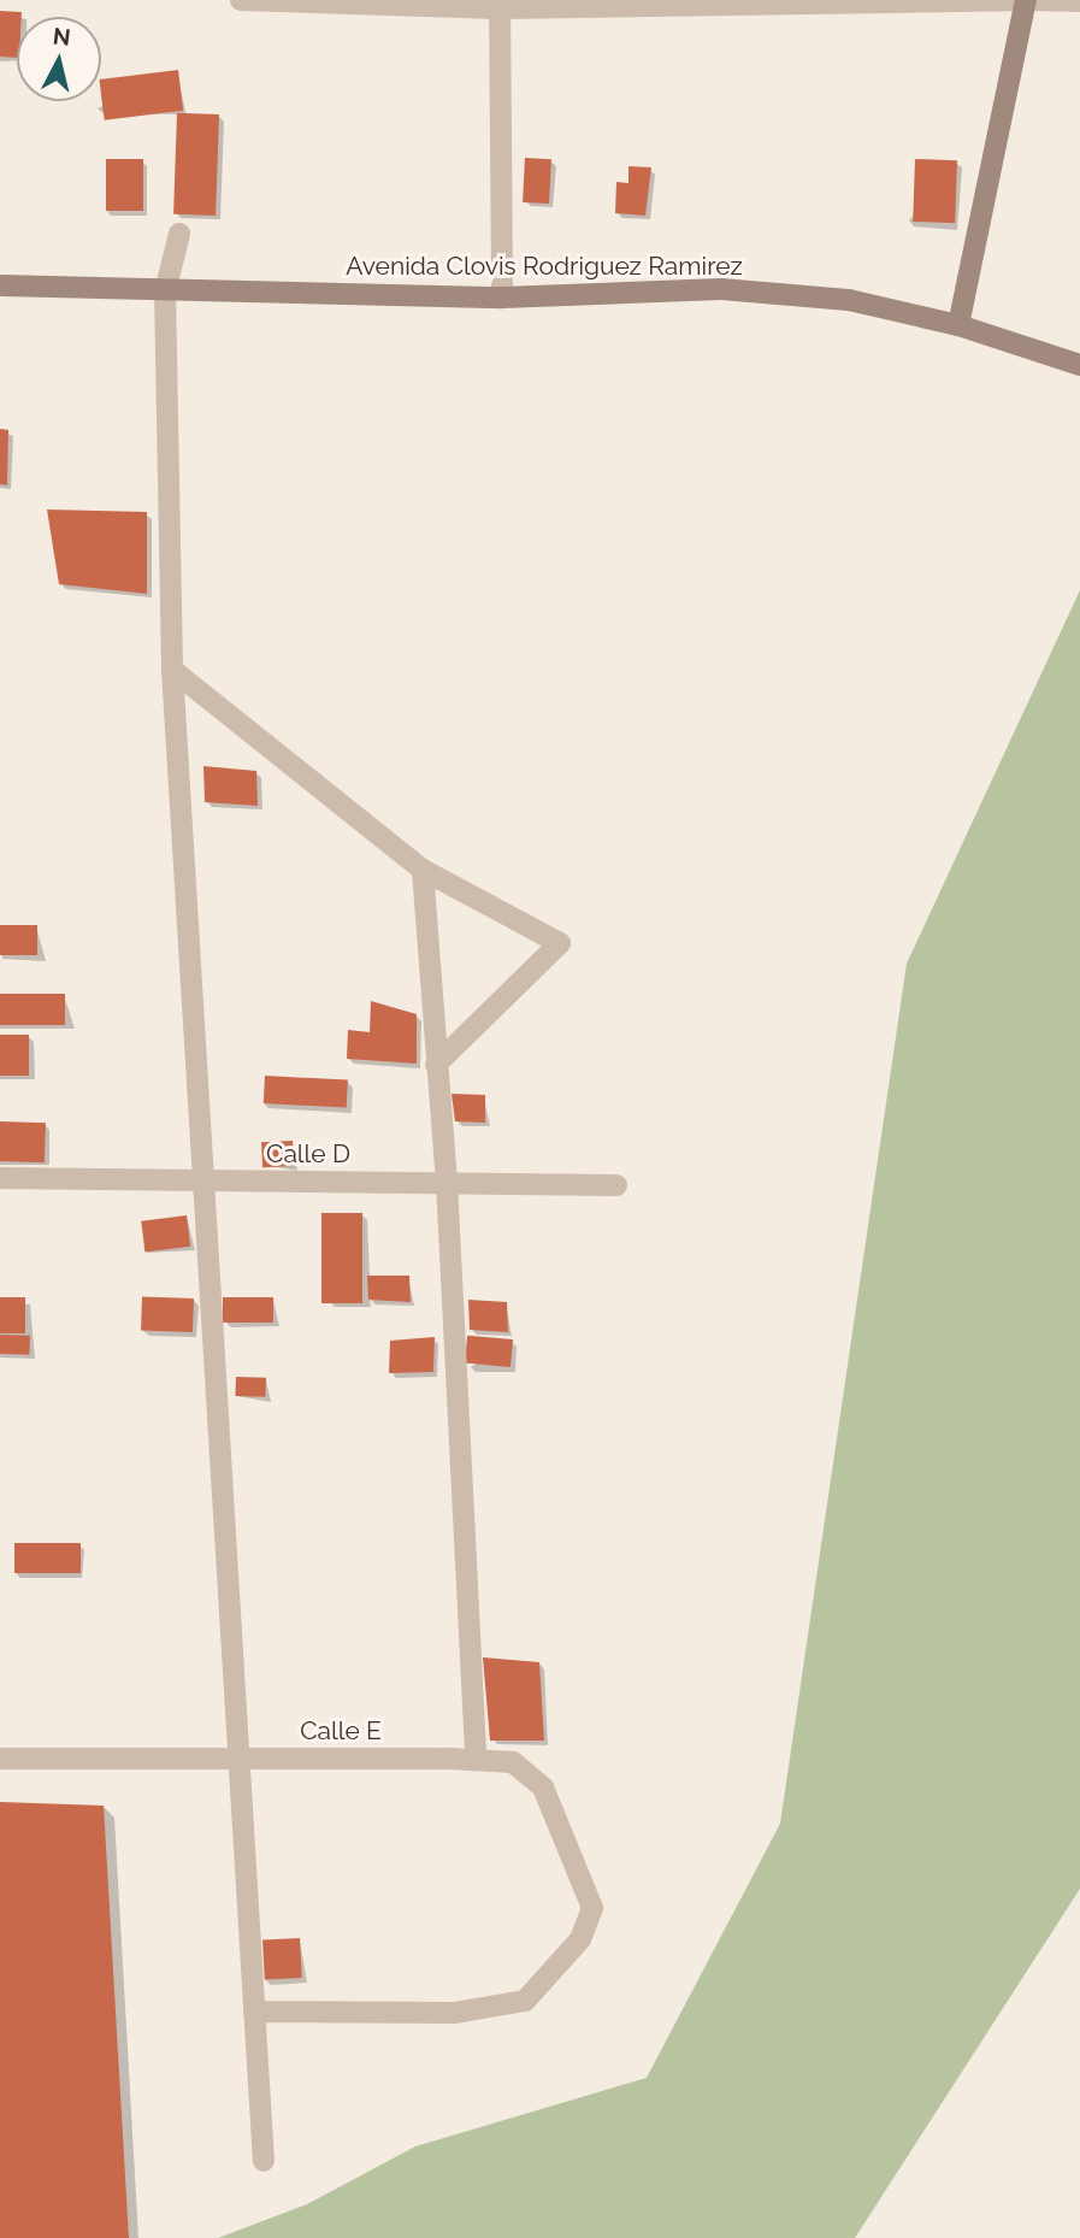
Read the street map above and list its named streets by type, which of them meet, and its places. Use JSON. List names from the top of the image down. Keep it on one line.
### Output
{"streets":{"main road":["Avenida Clovis Rodriguez Ramirez"],"street":["Calle D","Calle E"]},"north":"top"}
